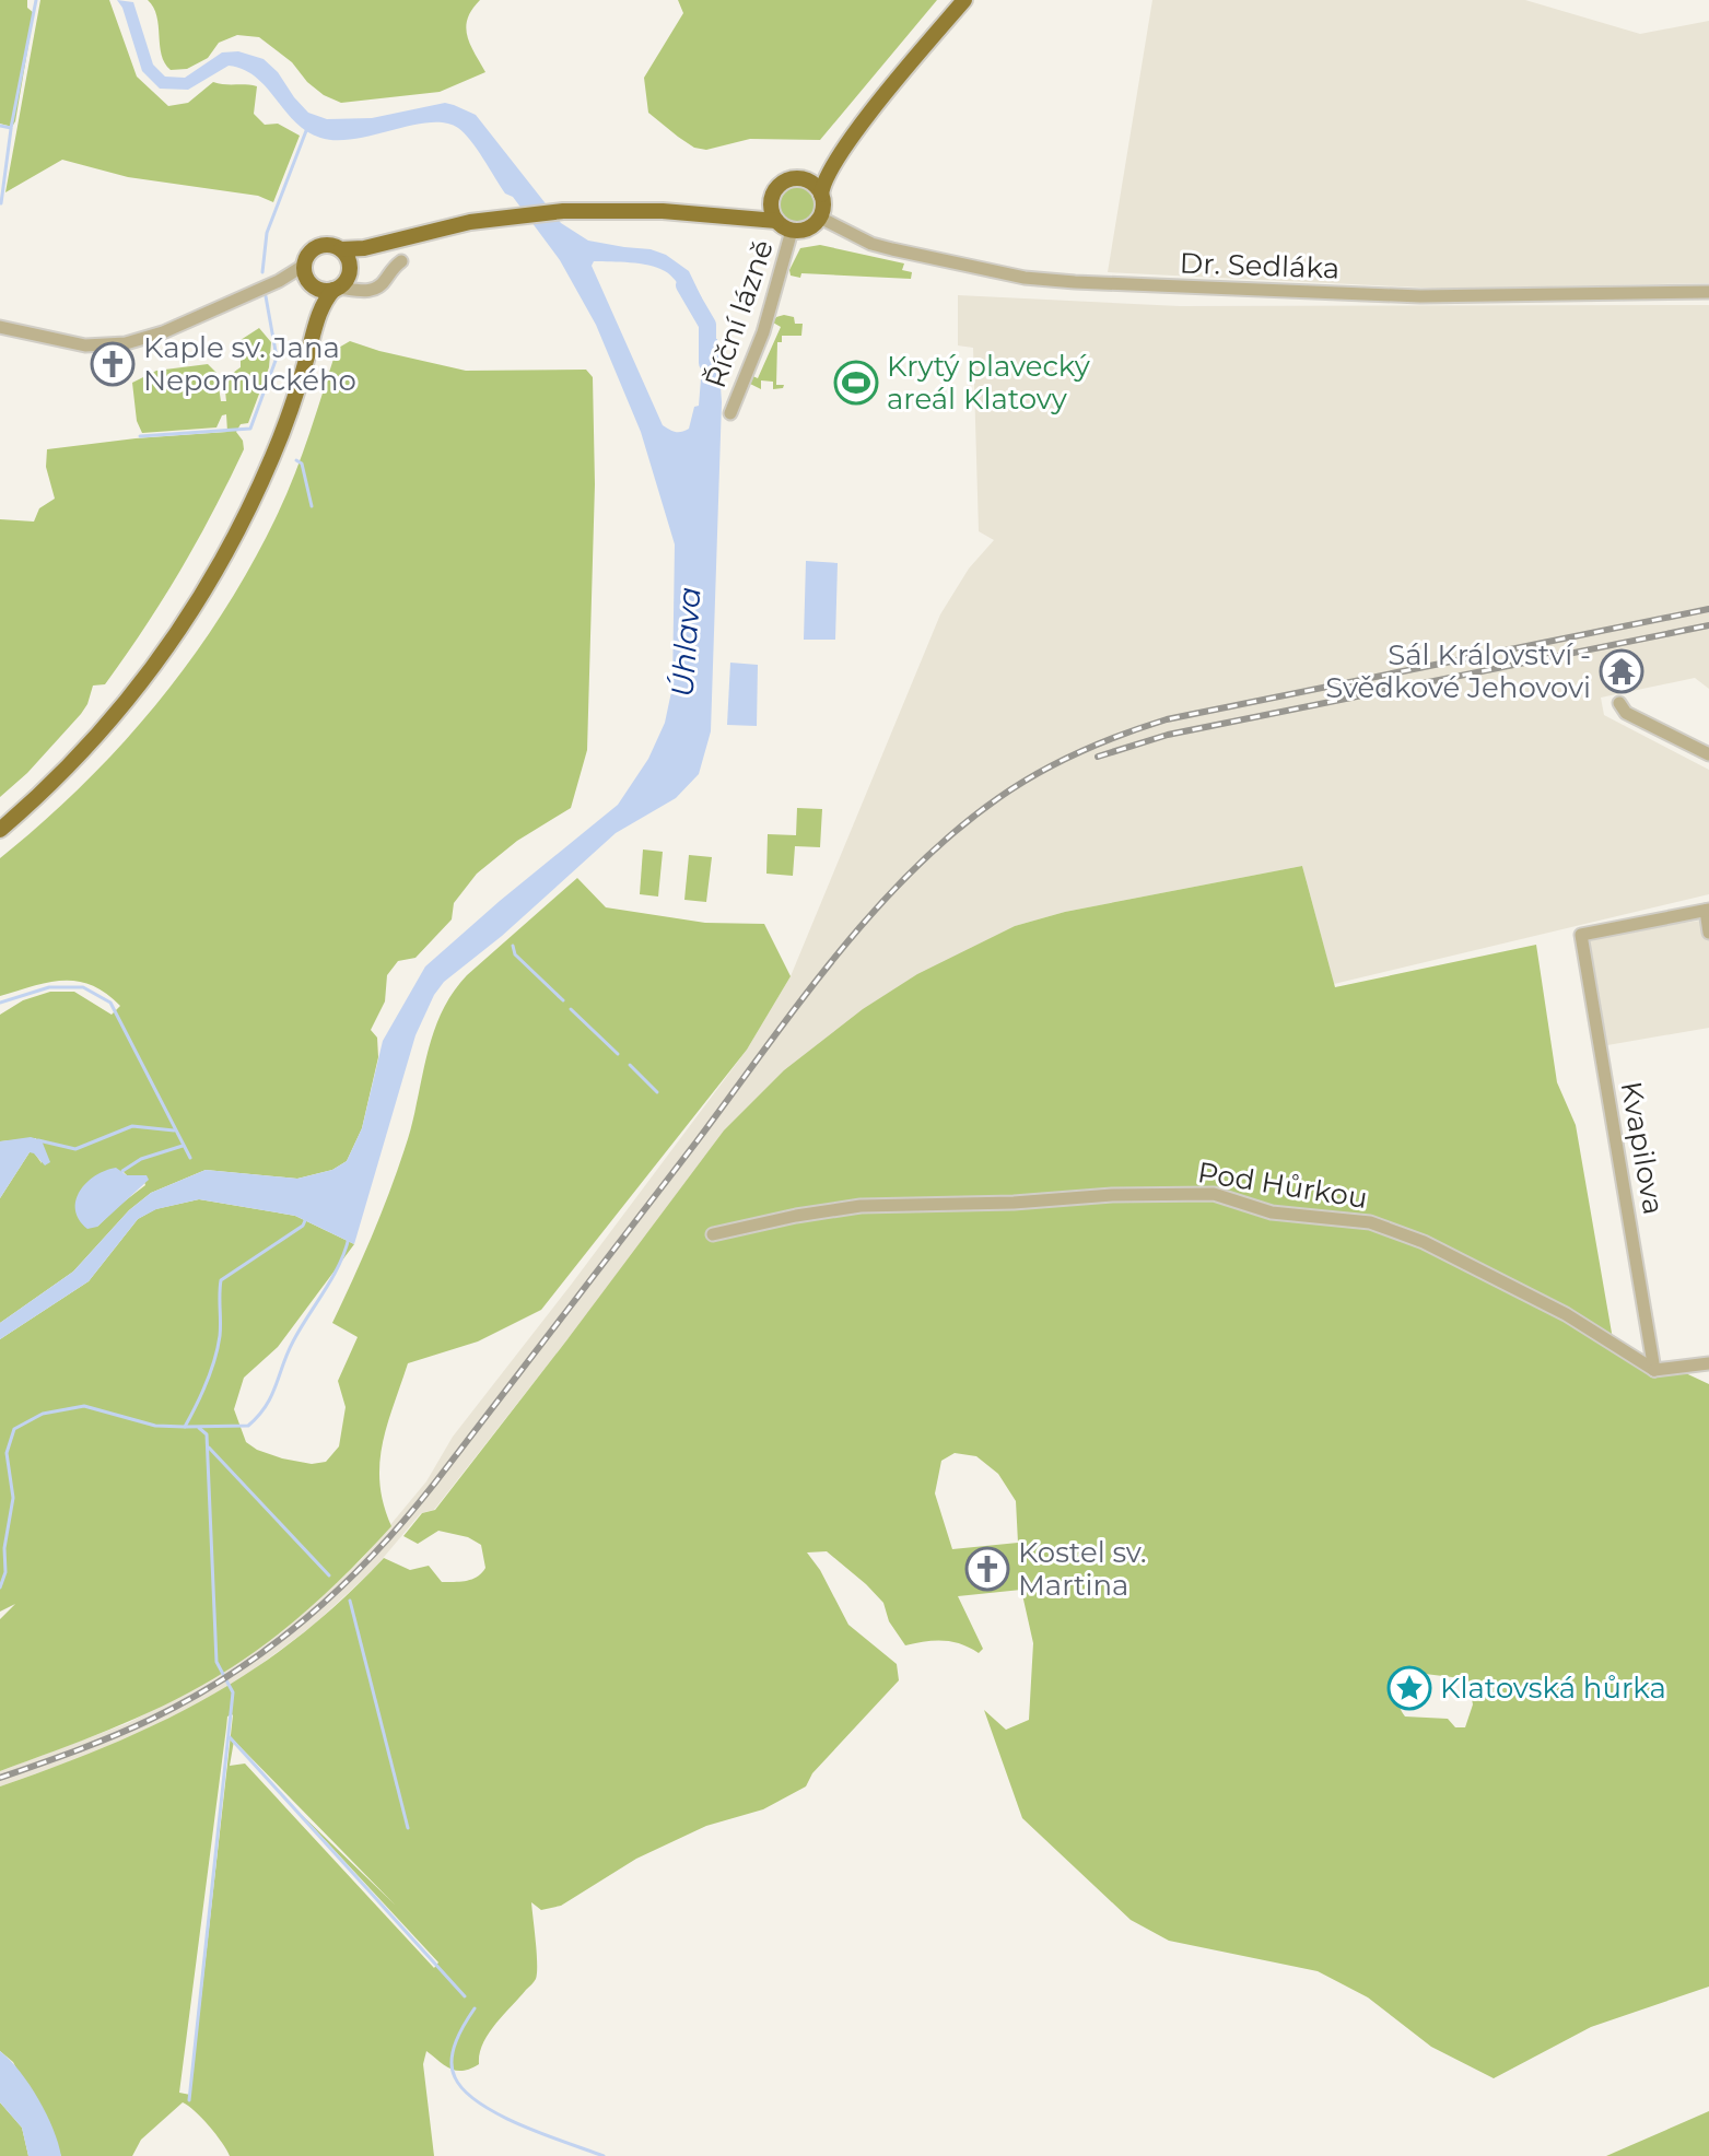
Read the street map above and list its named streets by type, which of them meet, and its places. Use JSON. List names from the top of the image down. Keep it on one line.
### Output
{"streets":{"street":["Dr. Sedláka","Říční lázně","Kvapilova","Pod Hůrkou"]},"crossings":[["Dr. Sedláka","Říční lázně"],["Kvapilova","Pod Hůrkou"]],"water":["Úhlava"],"places":{"church":["Kaple sv. Jana Nepomuckého","Kostel sv. Martina"],"sports":["Krytý plavecký areál Klatovy"],"temple":["Sál Království - Svědkové Jehovovi"],"place":["Klatovská hůrka"]}}
